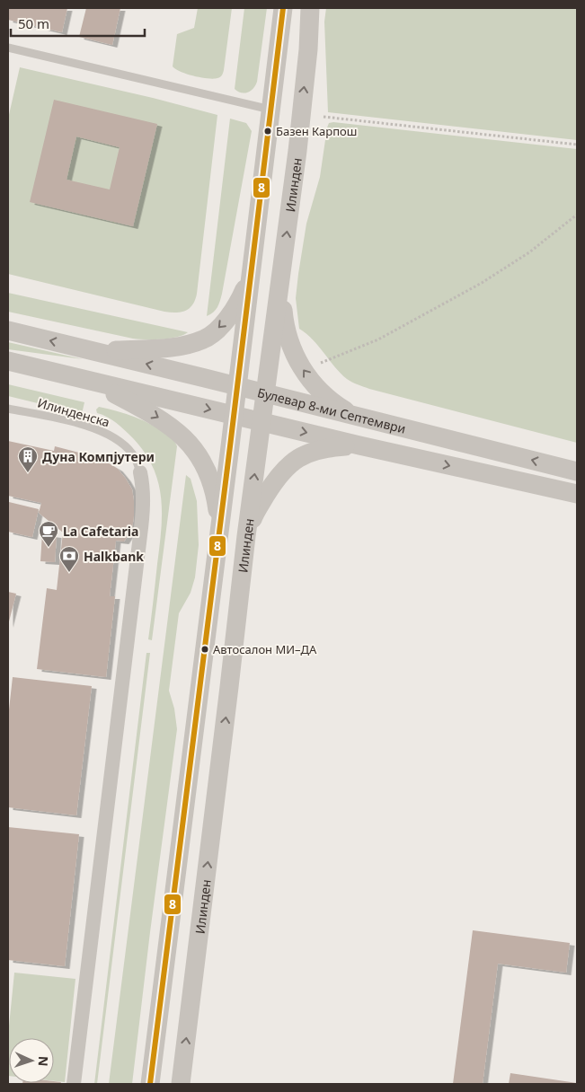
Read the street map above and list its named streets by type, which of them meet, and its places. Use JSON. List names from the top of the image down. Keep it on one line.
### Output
{"streets":{"street":["Илинден","Булевар 8-ми Септември"],"lane":["Илинденска"]},"crossings":[["Илинден","Булевар 8-ми Септември"]],"places":{"other":["Базен Карпош","Автосалон МИ–ДА"],"building":["Дуна Компјутери"],"cafe":["La Cafetaria"],"bank":["Halkbank"]},"lines":["transit line 8"],"scale_bar":"50 m","north":"right"}
